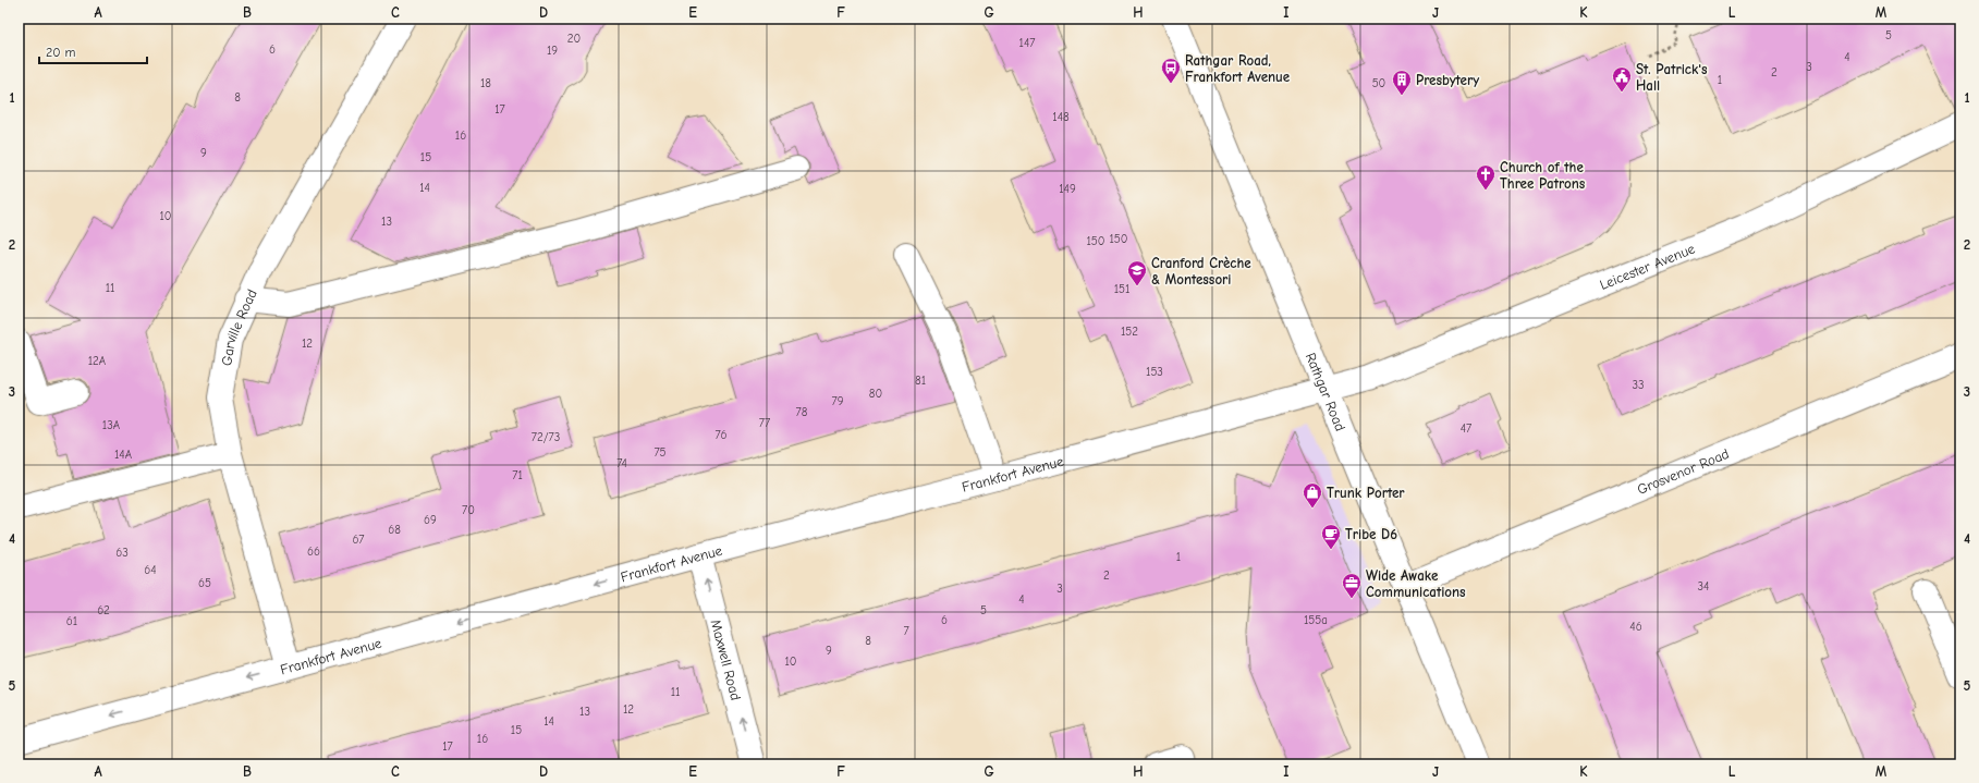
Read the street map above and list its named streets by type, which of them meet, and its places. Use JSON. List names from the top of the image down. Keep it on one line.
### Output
{"streets":{"street":["Leicester Avenue","Garville Road","Rathgar Road","Grosvenor Road","Frankfort Avenue","Maxwell Road"]},"crossings":[["Leicester Avenue","Rathgar Road"],["Leicester Avenue","Frankfort Avenue"],["Garville Road","Frankfort Avenue"],["Rathgar Road","Grosvenor Road"],["Rathgar Road","Frankfort Avenue"],["Frankfort Avenue","Maxwell Road"]],"one_way":["Frankfort Avenue","Maxwell Road"],"places":{"bus stop":["Rathgar Road, Frankfort Avenue"],"public building":["St. Patrick's Hall"],"building":["Presbytery"],"church":["Church of the Three Patrons"],"school or university":["Cranford Crèche & Montessori"],"shop":["Trunk Porter"],"cafe":["Tribe D6"],"office":["Wide Awake Communications"]},"house_numbers":["5","20","147","6","19","4","3","2","1","18","50","8","17","148","16","9","15","14","149","10","13","150","150","11","151","152","12","12A","153","81","33","80","79","78","77","13A","47","76","72/73","75","14A","74","71","70","69","68","67","66","63","1","64","2","65","34","3","4","62","5","6","155a","61","46","7","8","9","10","11","12","13","14","15","16","17"],"scale_bar":"20 m","grid":{"columns":["A","B","C","D","E","F","G","H","I","J","K","L","M"],"rows":["1","2","3","4","5"]}}
